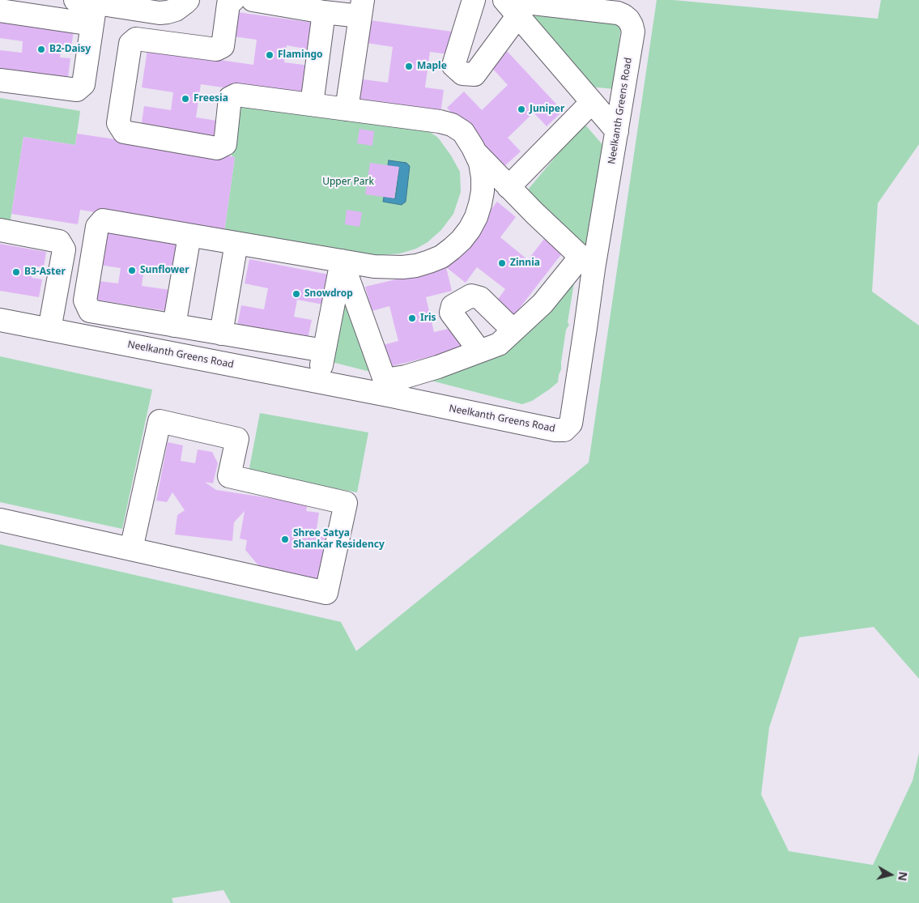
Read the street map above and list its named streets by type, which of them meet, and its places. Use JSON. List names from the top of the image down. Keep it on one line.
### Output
{"streets":{"street":["Neelkanth Greens Road"]},"parks":["Upper Park"],"places":["B2-Daisy","Flamingo","Maple","Freesia","Juniper","Zinnia","Sunflower","B3-Aster","Snowdrop","Iris","Shree Satya Shankar Residency"],"north":"right"}
